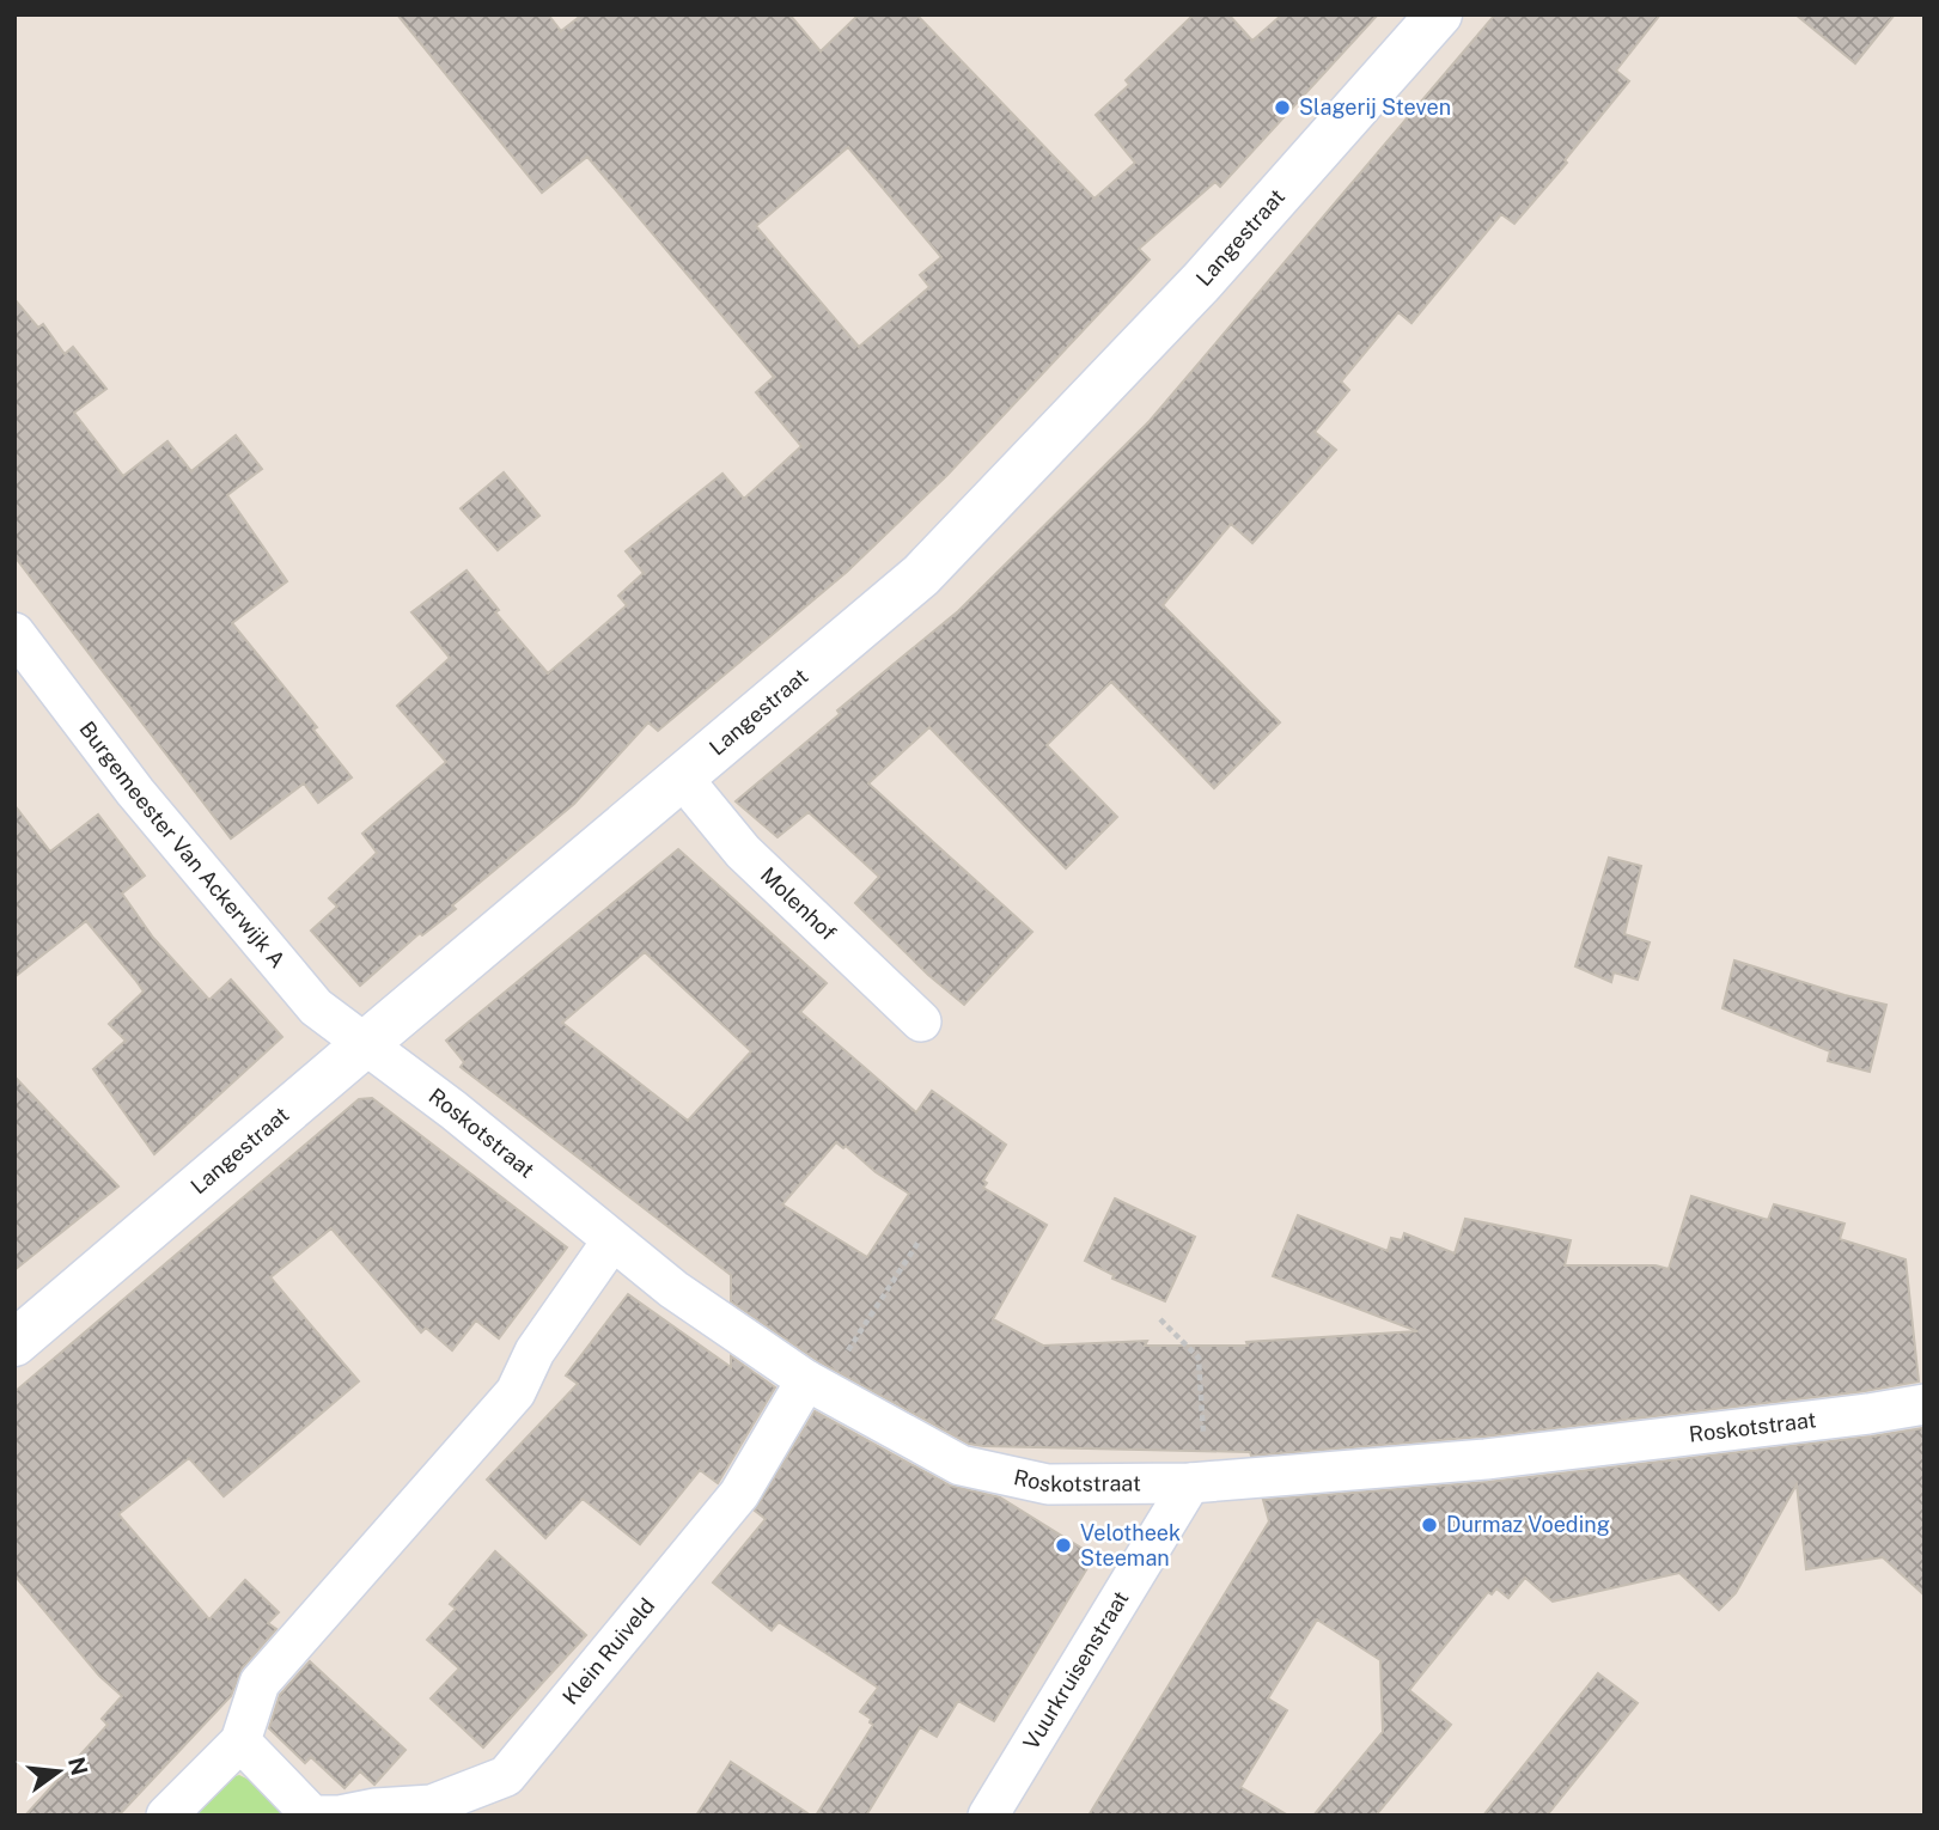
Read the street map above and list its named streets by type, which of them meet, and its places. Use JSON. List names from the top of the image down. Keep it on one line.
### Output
{"streets":{"street":["Langestraat","Burgemeester Van Ackerwijk A","Molenhof","Roskotstraat","Klein Ruiveld","Vuurkruisenstraat"]},"crossings":[["Langestraat","Burgemeester Van Ackerwijk A"],["Langestraat","Molenhof"],["Langestraat","Roskotstraat"],["Burgemeester Van Ackerwijk A","Roskotstraat"],["Roskotstraat","Klein Ruiveld"],["Roskotstraat","Vuurkruisenstraat"]],"places":["Slagerij Steven","Durmaz Voeding","Velotheek Steeman"],"north":"right"}
